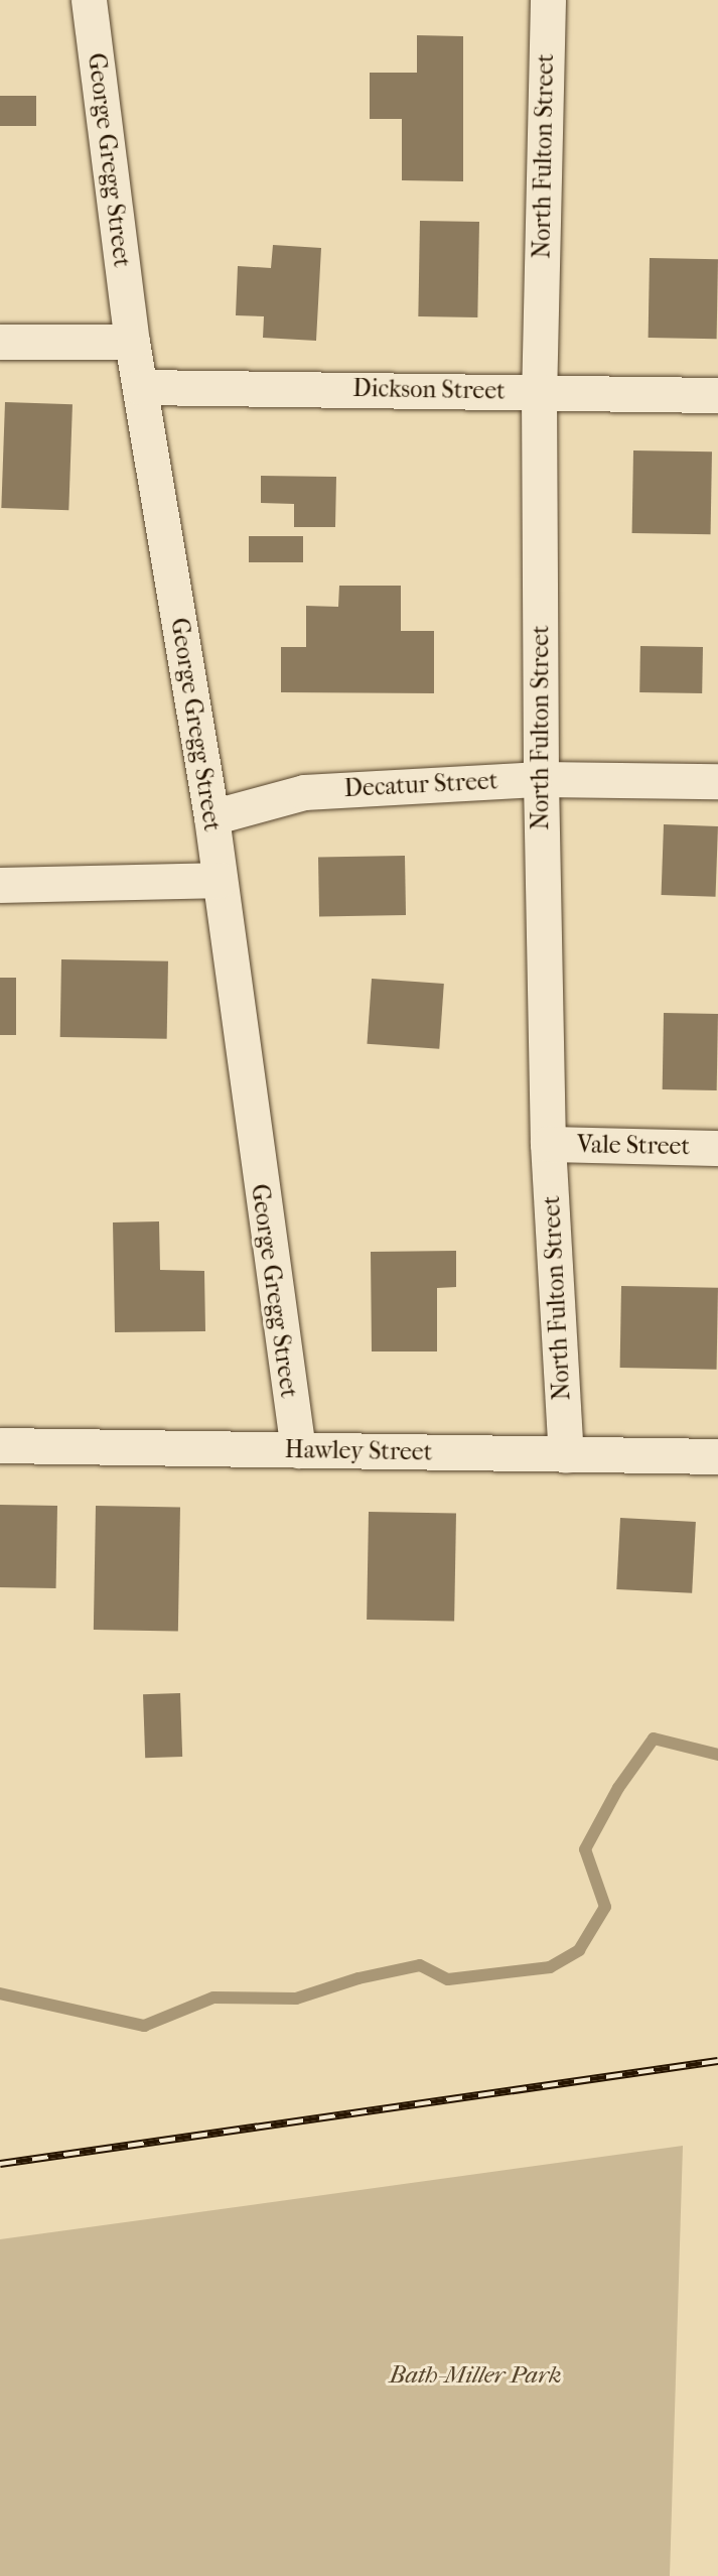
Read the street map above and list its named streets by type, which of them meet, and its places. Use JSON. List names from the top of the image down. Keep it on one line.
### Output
{"streets":{"street":["North Fulton Street","George Gregg Street","Dickson Street","Decatur Street","Vale Street","Hawley Street"]},"crossings":[["North Fulton Street","Dickson Street"],["North Fulton Street","Decatur Street"],["North Fulton Street","Vale Street"],["North Fulton Street","Hawley Street"],["George Gregg Street","Dickson Street"],["George Gregg Street","Decatur Street"],["George Gregg Street","Hawley Street"]],"parks":["Bath-Miller Park"]}
